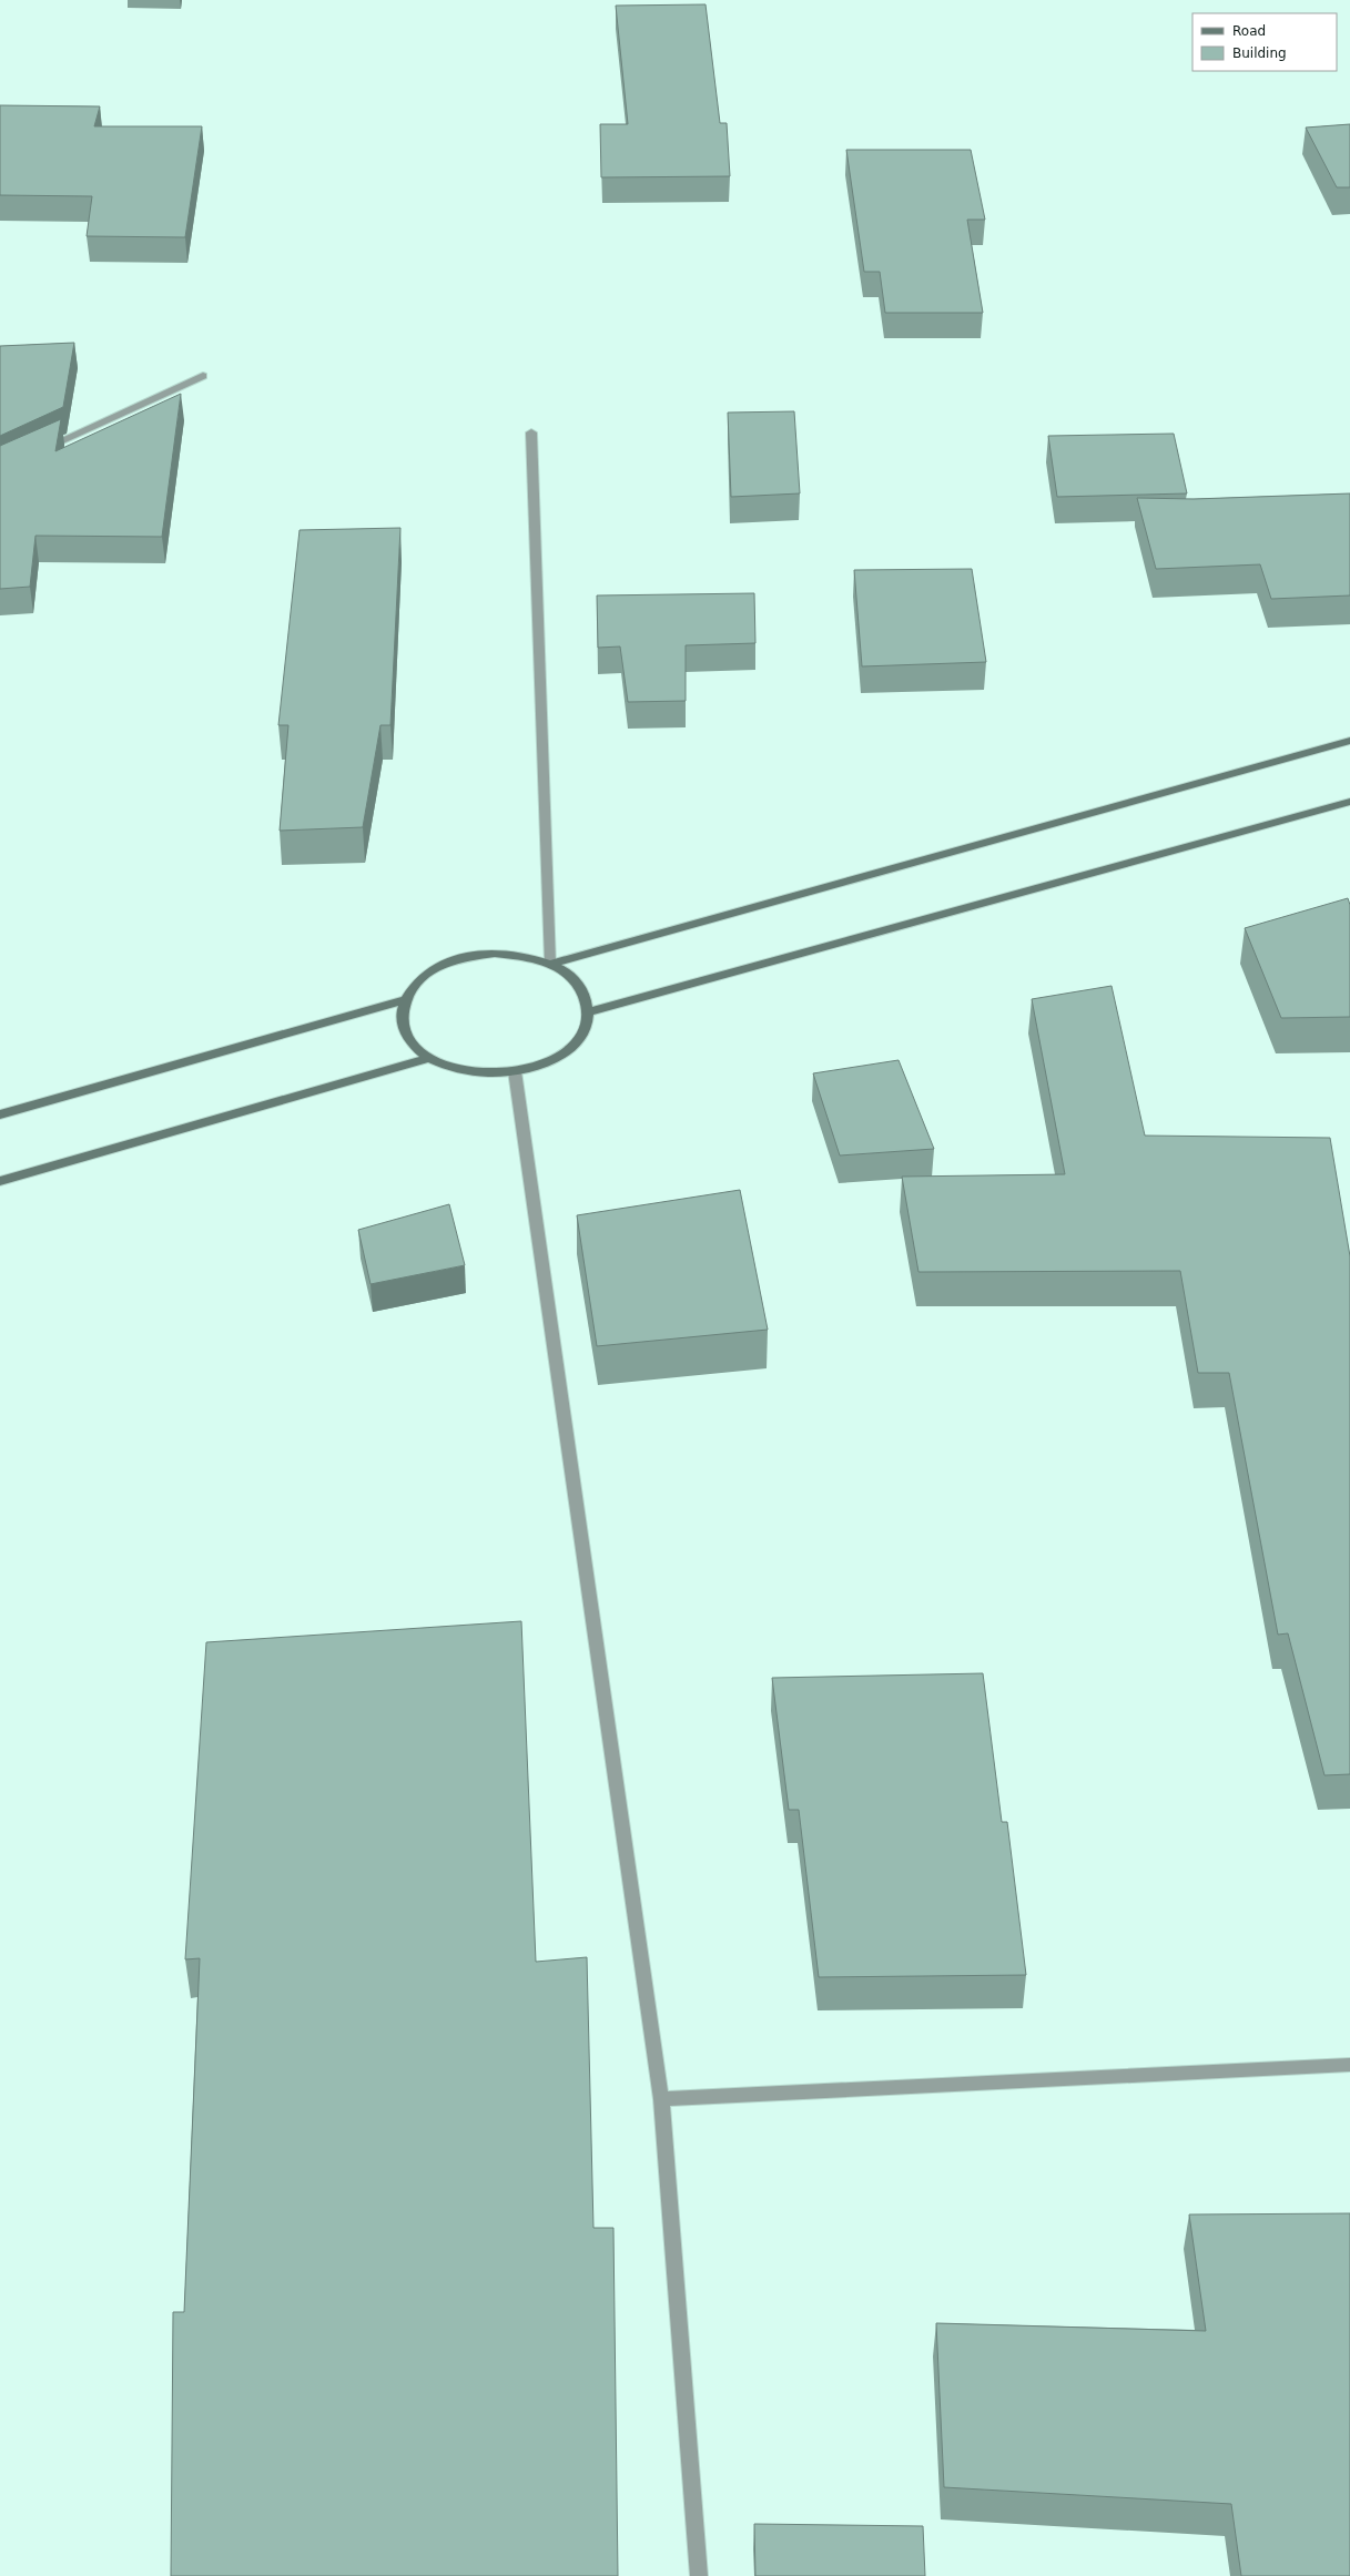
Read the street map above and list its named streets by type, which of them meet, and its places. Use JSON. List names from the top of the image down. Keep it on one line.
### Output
{"legend":["Road","Building"]}
